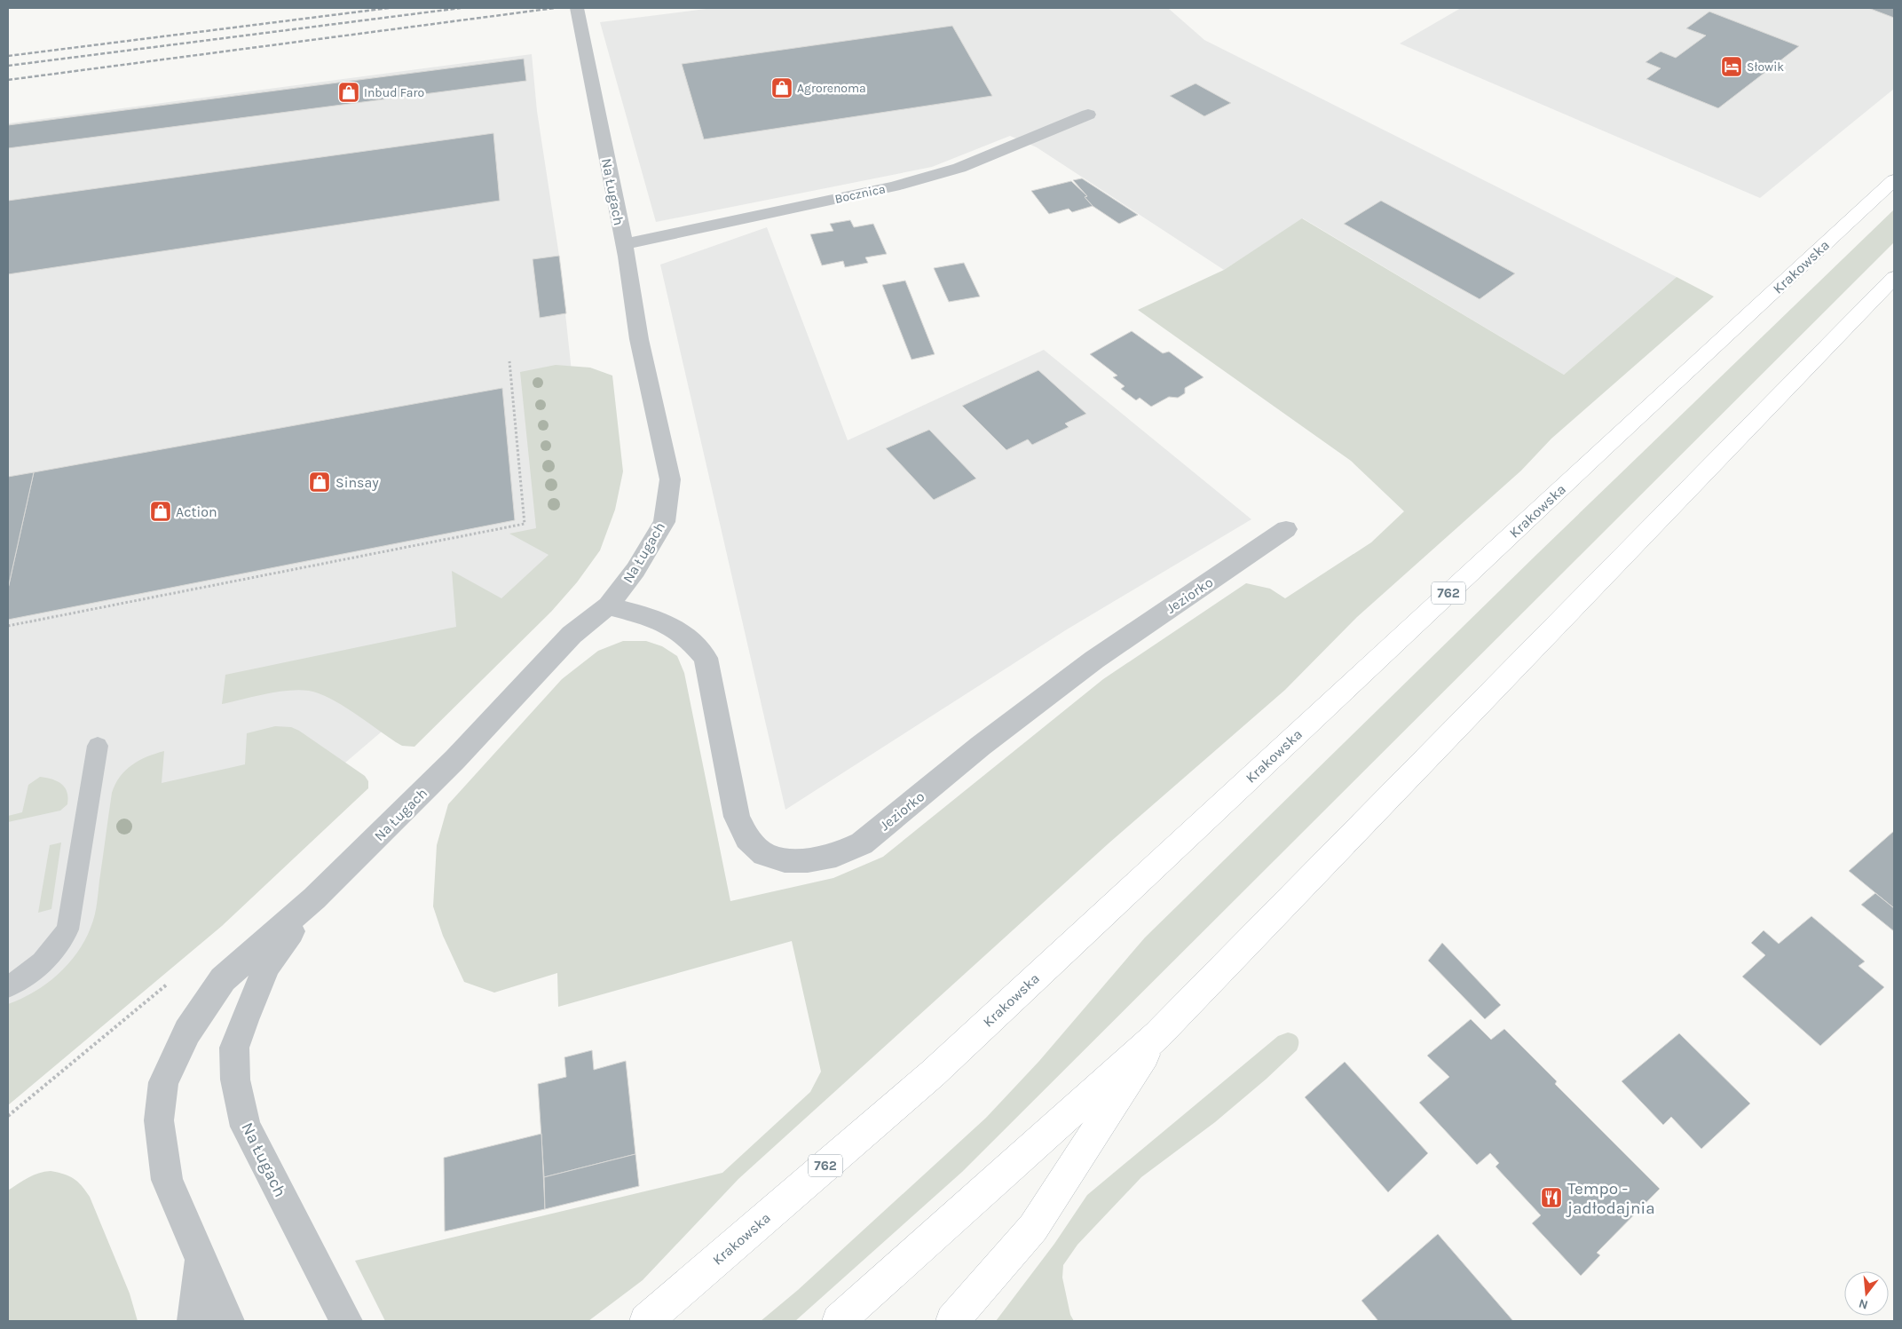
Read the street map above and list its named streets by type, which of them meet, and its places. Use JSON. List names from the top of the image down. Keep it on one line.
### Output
{"streets":{"main road":["Krakowska","762"],"street":["Na Ługach","Bocznica","Jeziorko"]},"crossings":[["Na Ługach","Bocznica"],["Na Ługach","Jeziorko"]],"places":{"hotel":["Słowik"],"shop":["Agrorenoma","Inbud Faro","Sinsay","Action"],"restaurant":["Tempo - jadłodajnia"]},"north":"bottom"}
